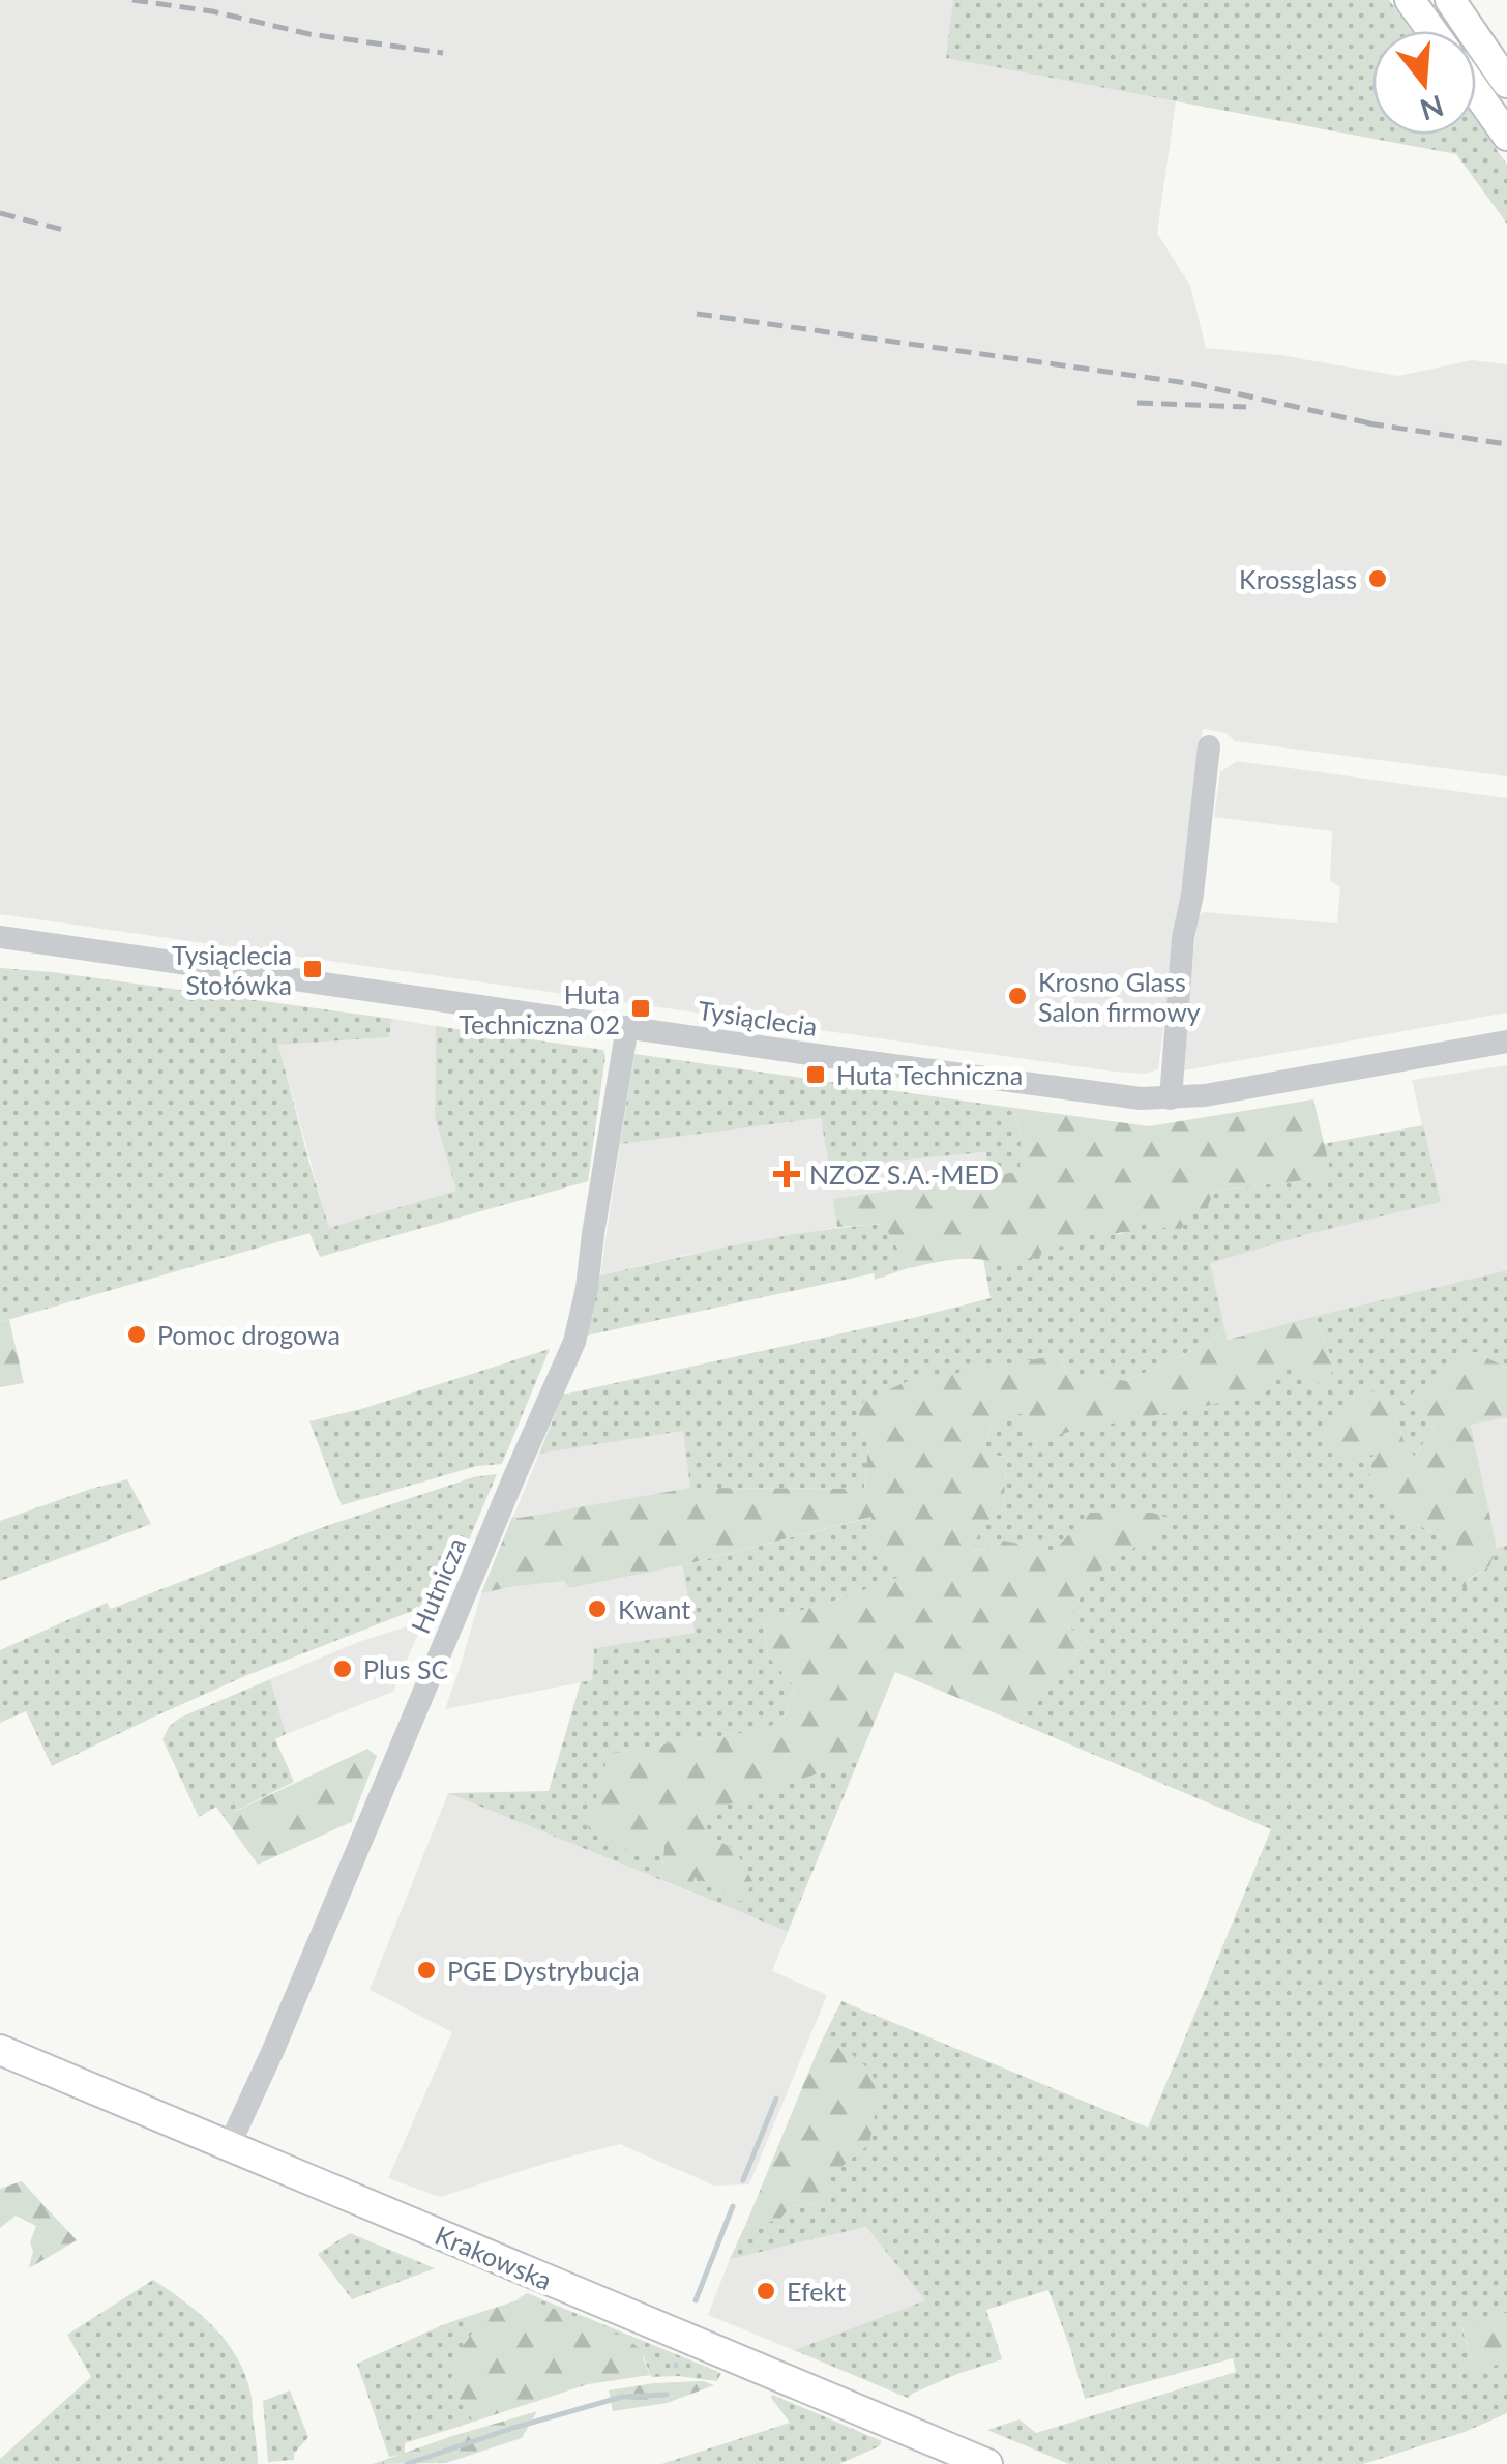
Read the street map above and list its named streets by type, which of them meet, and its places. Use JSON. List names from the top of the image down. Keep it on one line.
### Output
{"streets":{"main road":["Krakowska"],"street":["Tysiąclecia","Hutnicza"]},"crossings":[["Tysiąclecia","Hutnicza"],["Hutnicza","Krakowska"]],"places":{"other":["Krossglass","Krosno Glass Salon firmowy","Pomoc drogowa","Kwant","Plus SC","PGE Dystrybucja","Efekt"],"transit":["Tysiąclecia Stołówka","Huta Techniczna 02","Huta Techniczna"],"health":["NZOZ S.A.-MED"]},"north":"bottom"}
